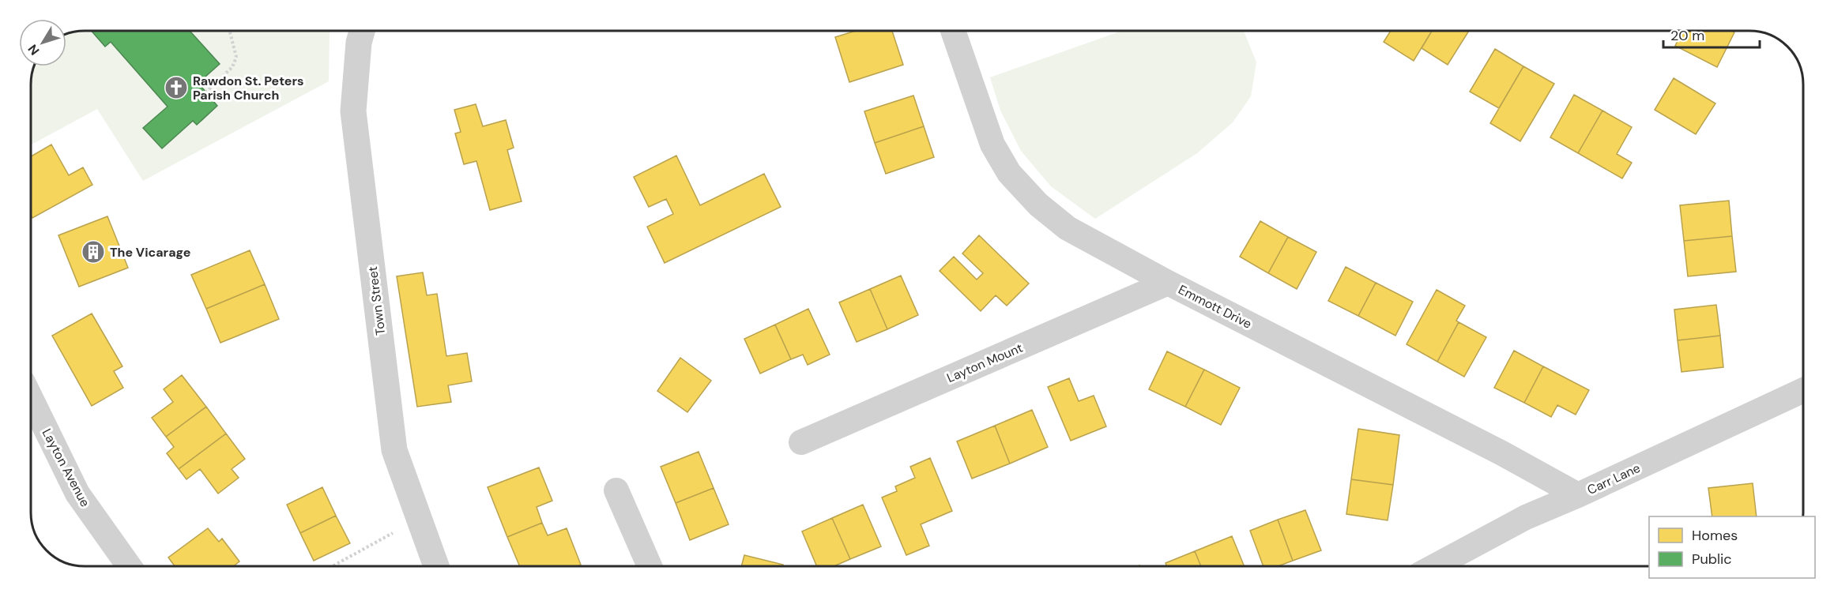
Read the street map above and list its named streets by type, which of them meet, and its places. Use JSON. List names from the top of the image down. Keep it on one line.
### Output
{"streets":{"street":["Town Street","Emmott Drive","Layton Mount","Layton Avenue","Carr Lane"]},"crossings":[["Emmott Drive","Layton Mount"],["Emmott Drive","Carr Lane"]],"places":{"church":["Rawdon St. Peters Parish Church"],"building":["The Vicarage"]},"legend":["Homes","Public"],"scale_bar":"20 m","north":"bottom left"}
